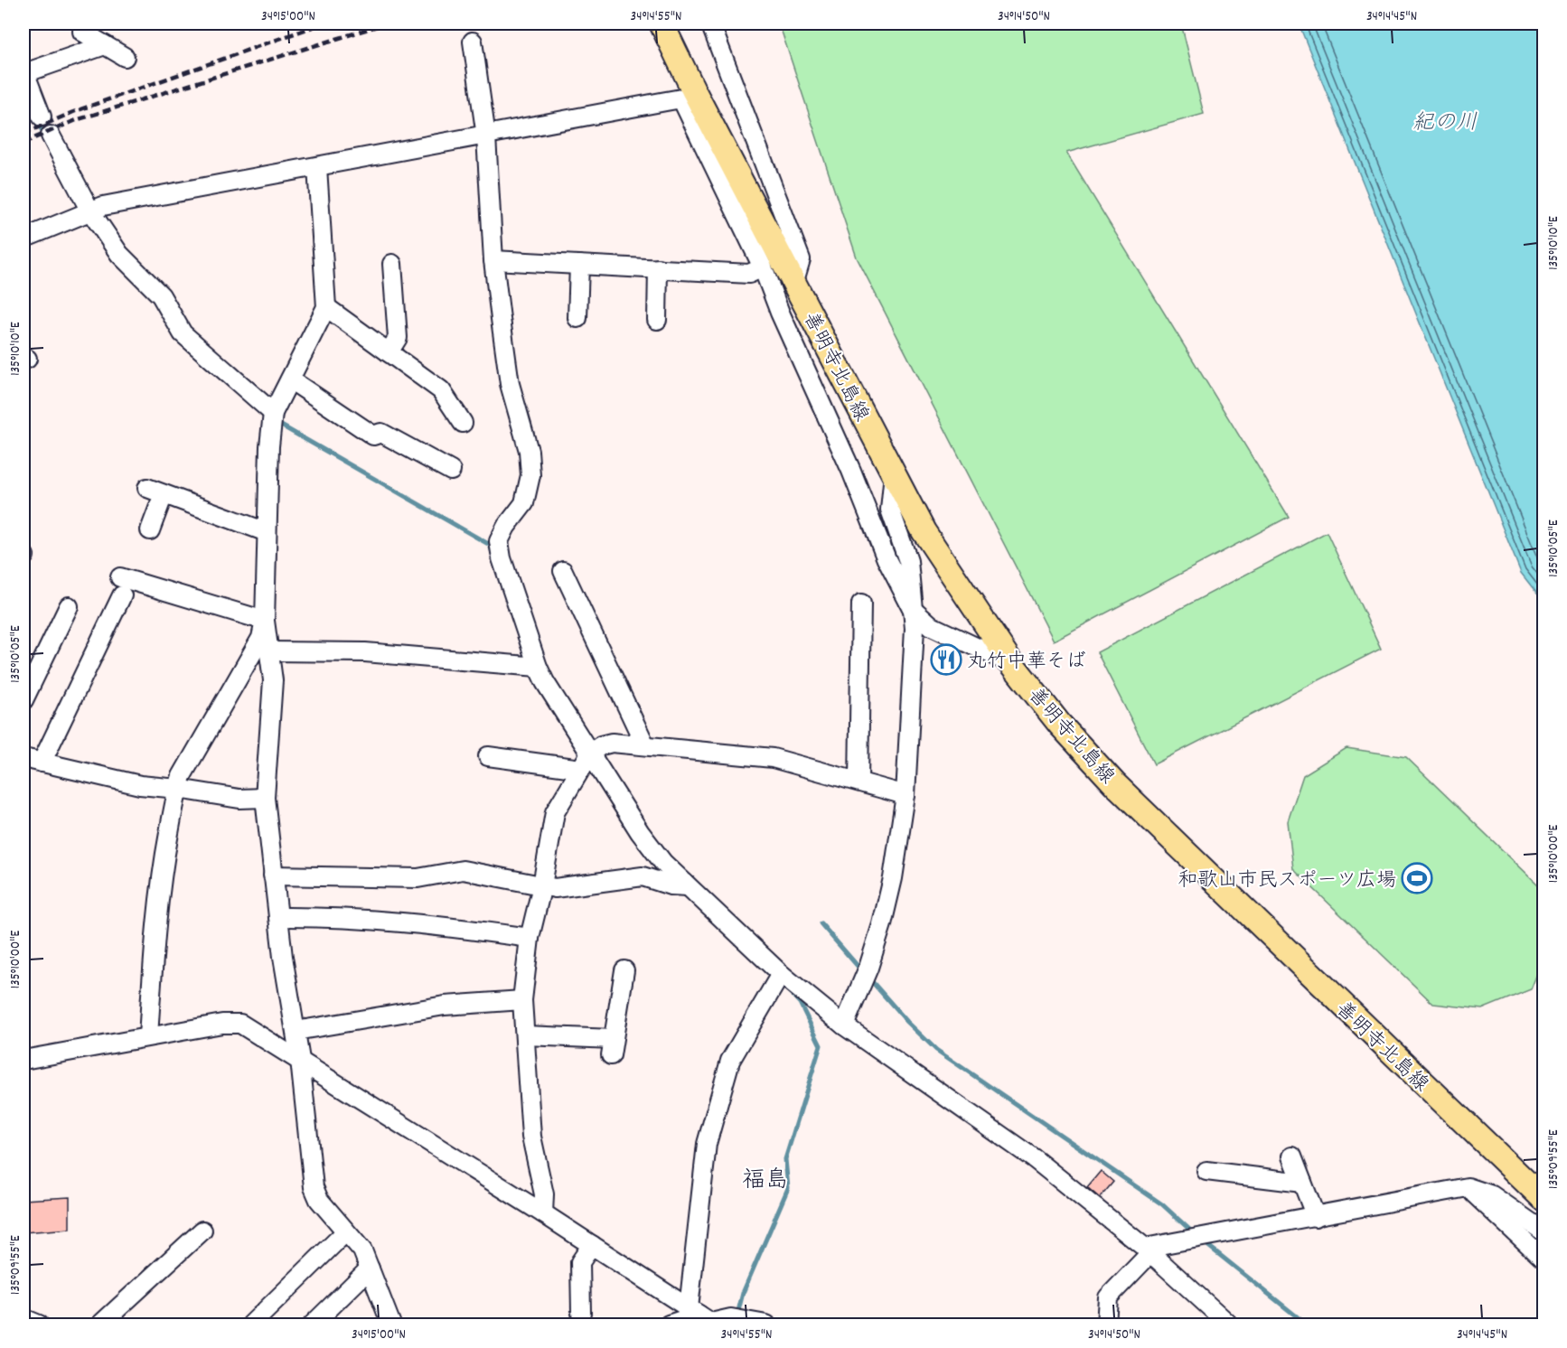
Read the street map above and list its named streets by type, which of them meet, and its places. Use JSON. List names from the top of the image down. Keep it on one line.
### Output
{"streets":{"main road":["善明寺北島線"]},"districts":["福島"],"water":["紀の川"],"places":{"restaurant":["丸竹中華そば"],"sports":["和歌山市民スポーツ広場"]},"coordinates":["34°15'00\"N","34°14'55\"N","34°14'50\"N","34°14'45\"N","135°10'10\"E","135°10'05\"E","135°10'00\"E","135°09'55\"E"]}
